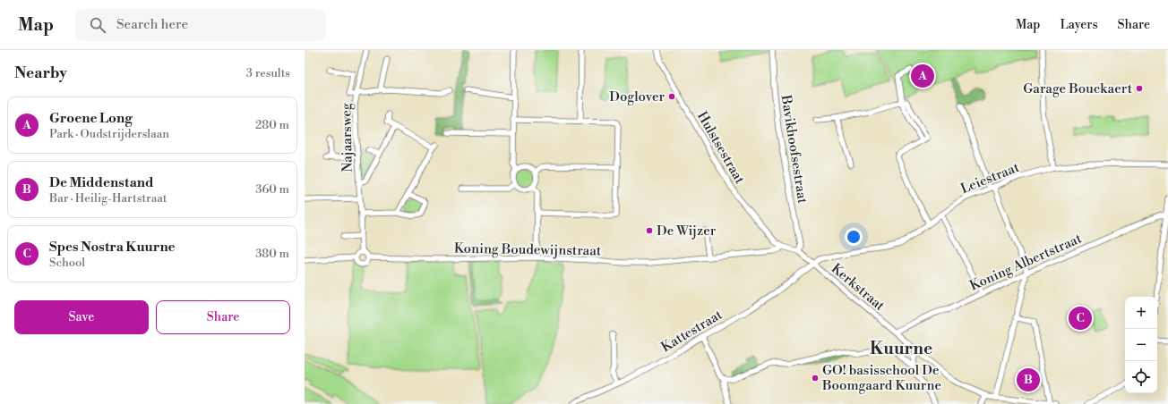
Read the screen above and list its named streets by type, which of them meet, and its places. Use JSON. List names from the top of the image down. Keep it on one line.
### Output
{"streets":{"street":["Najaarsweg","Hulstsestraat","Bavikhoofsestraat","Leiestraat","Koning Boudewijnstraat","Koning Albertstraat","Kerkstraat","Kattestraat"]},"crossings":[["Najaarsweg","Koning Boudewijnstraat"],["Hulstsestraat","Koning Boudewijnstraat"],["Hulstsestraat","Kerkstraat"],["Bavikhoofsestraat","Kerkstraat"],["Leiestraat","Kerkstraat"],["Leiestraat","Kattestraat"],["Koning Boudewijnstraat","Kerkstraat"],["Koning Albertstraat","Kerkstraat"],["Kerkstraat","Kattestraat"]],"districts":["Kuurne"],"places":["Garage Bouckaert","Doglover","De Wijzer","GO! basisschool De Boomgaard Kuurne"],"page":{"header":"Map","search":"Search here","nav":["Map","Layers","Share"],"heading":["Nearby","3 results"],"pins":["A","C","B"],"list":[{"mark":"A","name":"Groene Long","note":"Park · Oudstrijderslaan","value":"280 m"},{"mark":"B","name":"De Middenstand","note":"Bar · Heilig-Hartstraat","value":"360 m"},{"mark":"C","name":"Spes Nostra Kuurne","note":"School","value":"380 m"}],"buttons":["Save","Share"],"map_buttons":["+","−"]}}
